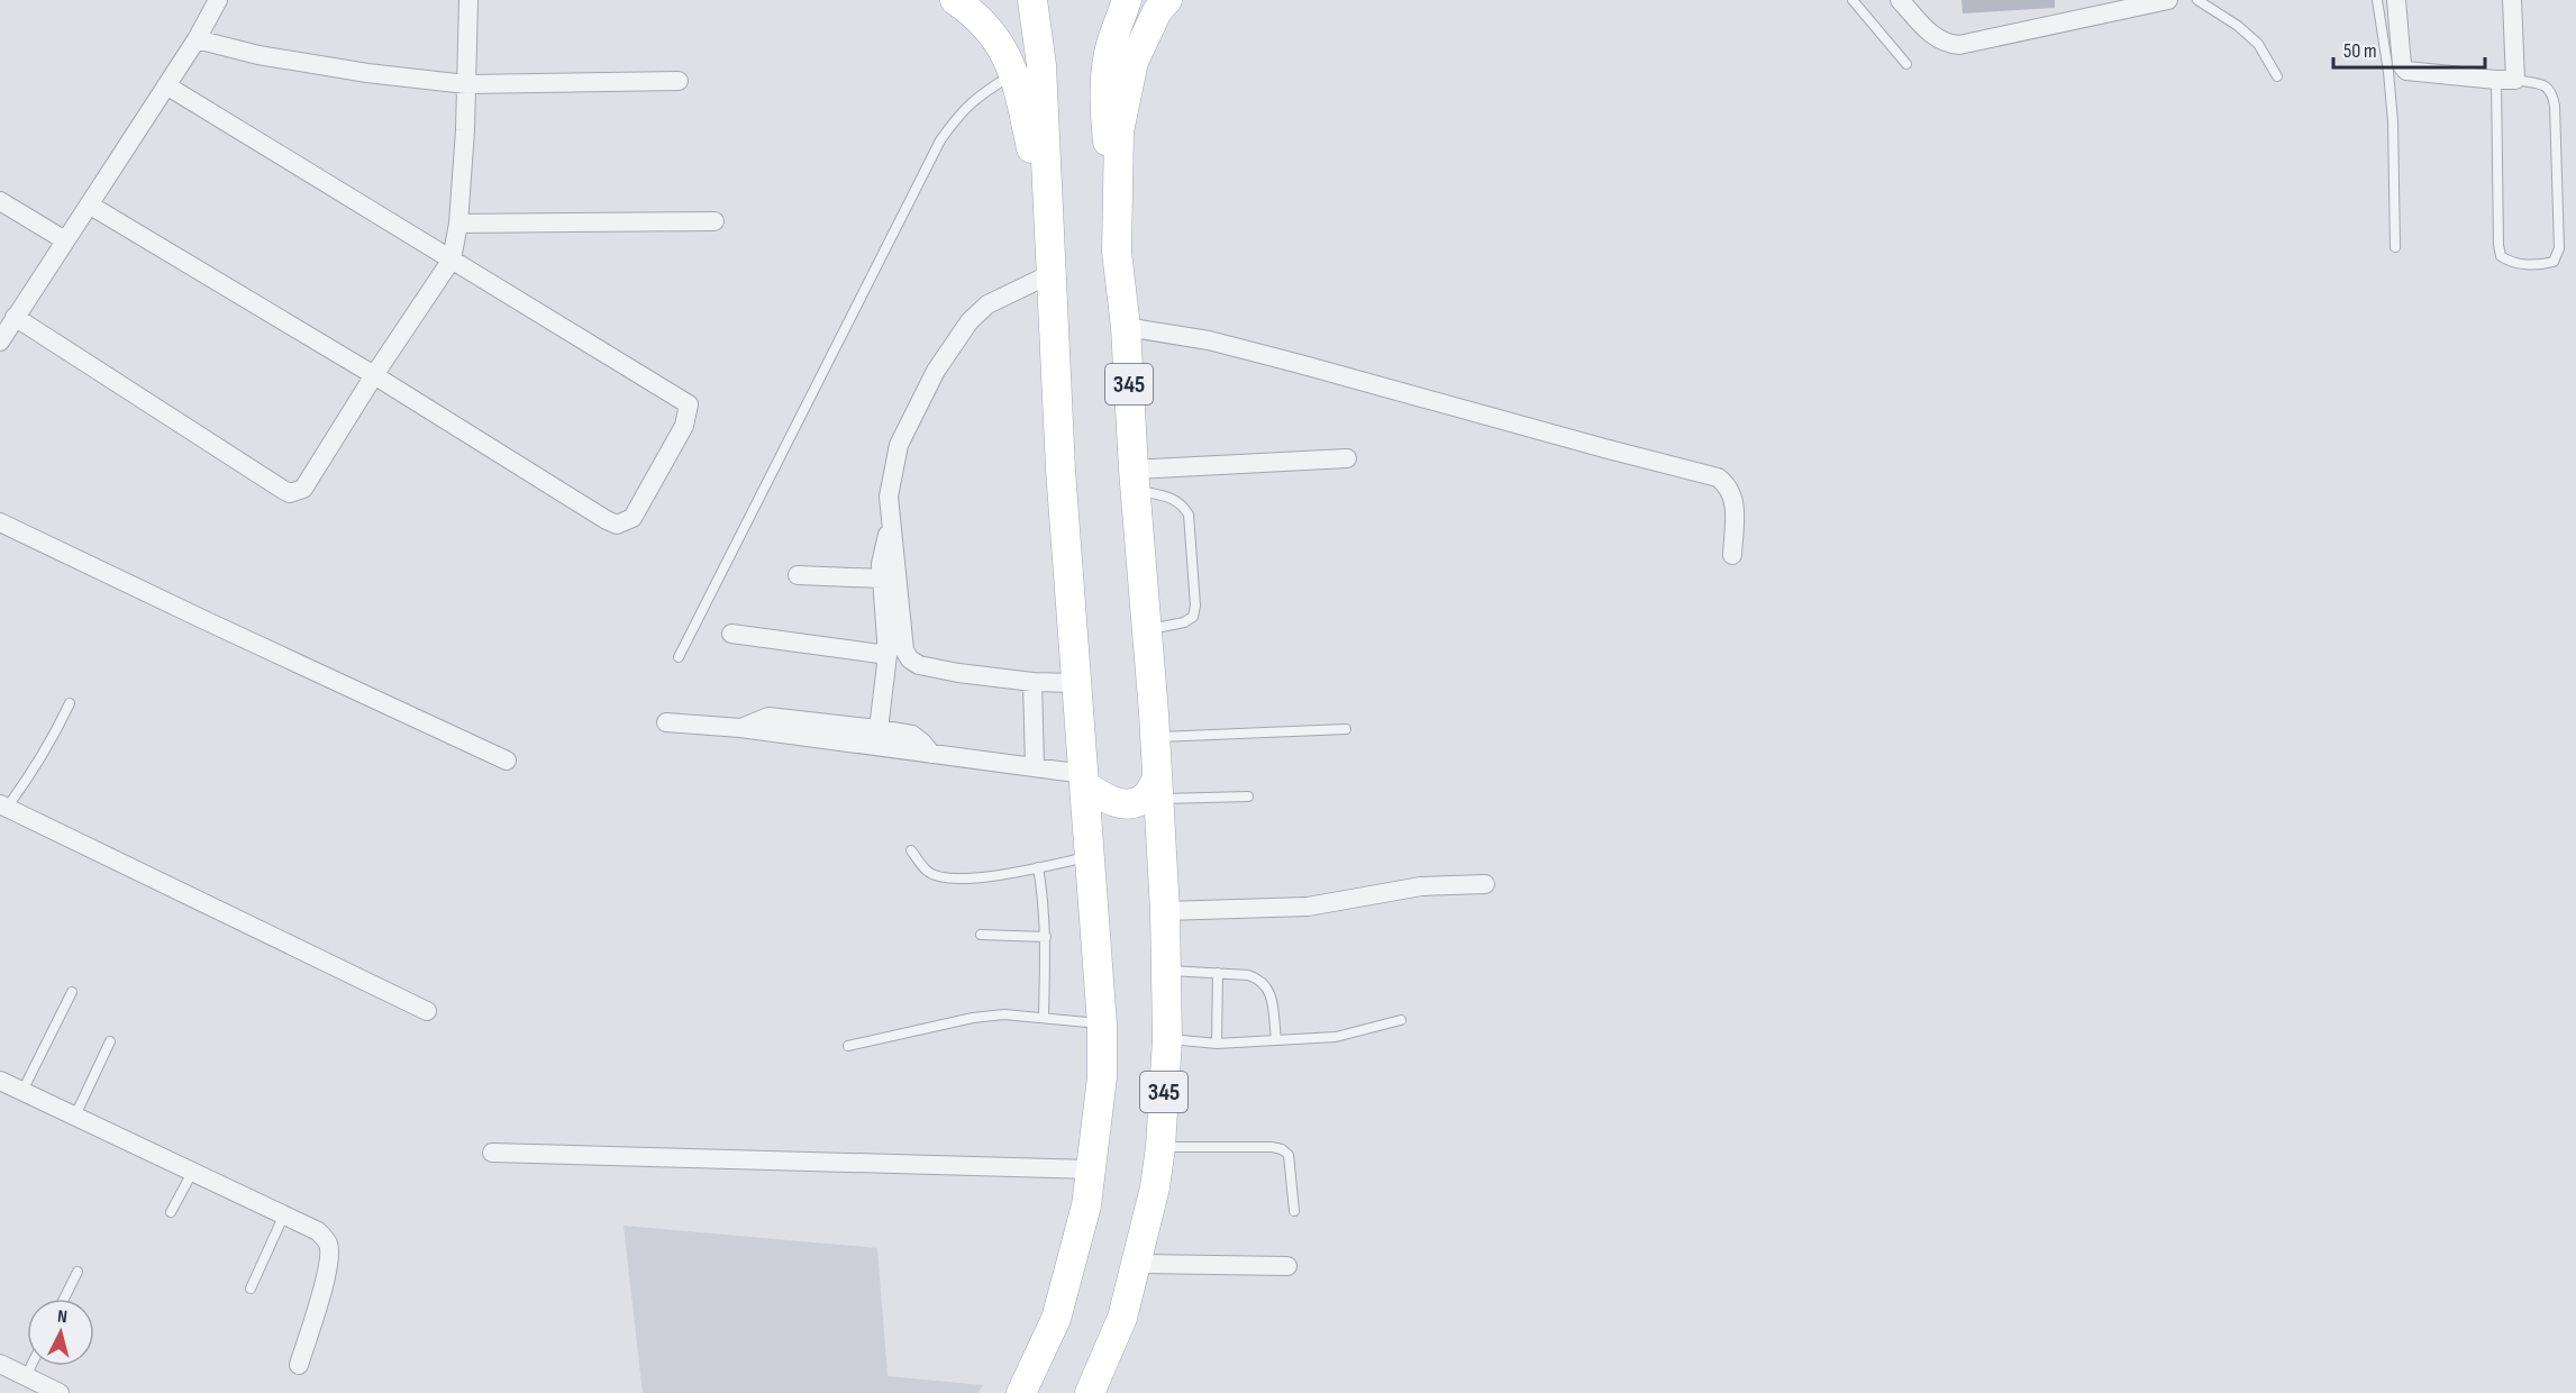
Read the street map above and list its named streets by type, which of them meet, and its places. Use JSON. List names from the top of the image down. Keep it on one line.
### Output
{"streets":{"main road":["345"]},"scale_bar":"50 m","north":"top"}
